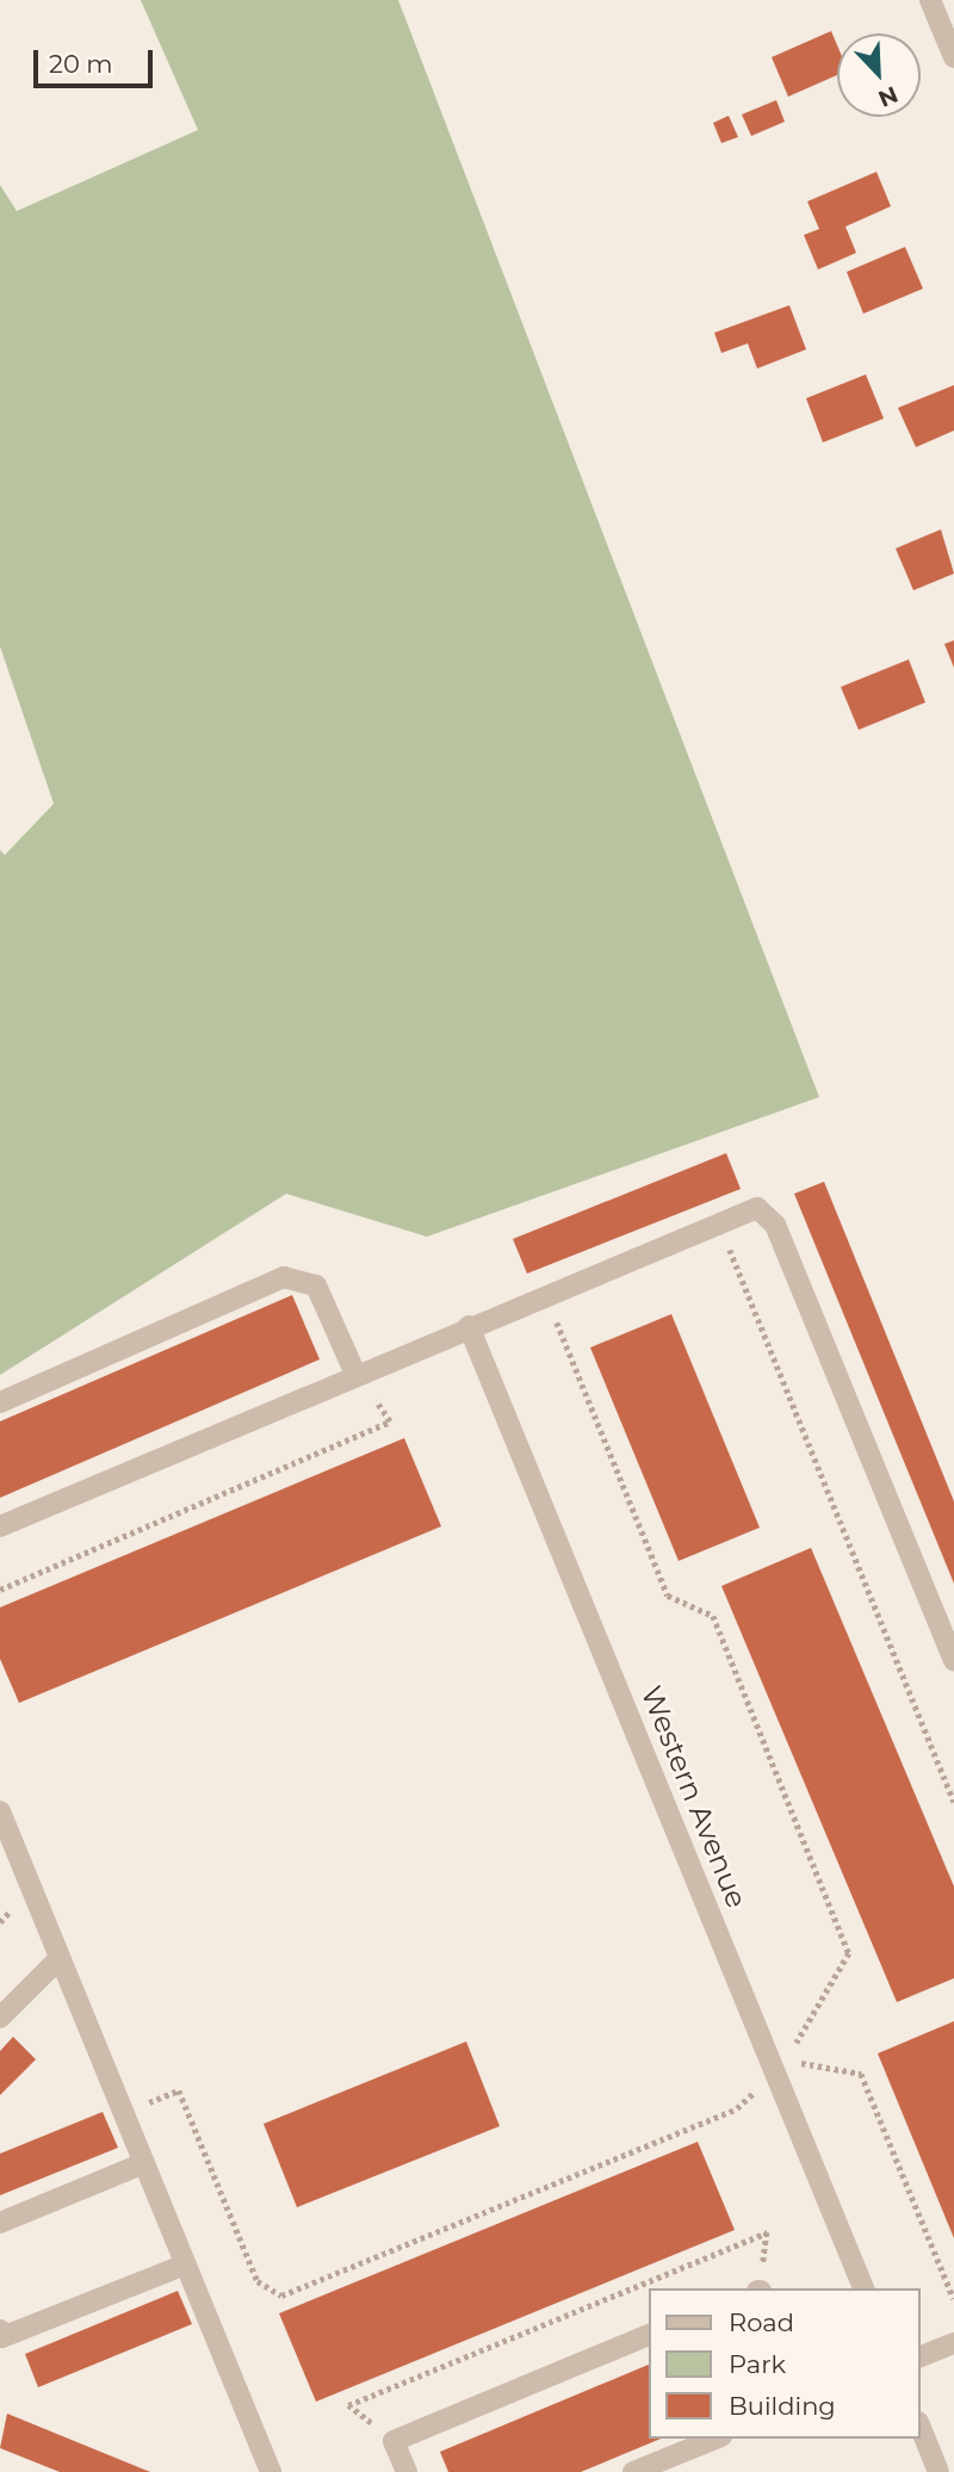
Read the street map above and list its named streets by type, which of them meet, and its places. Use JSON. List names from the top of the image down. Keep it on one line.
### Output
{"streets":{"street":["Western Avenue"]},"legend":["Road","Park","Building"],"scale_bar":"20 m","north":"bottom right"}
